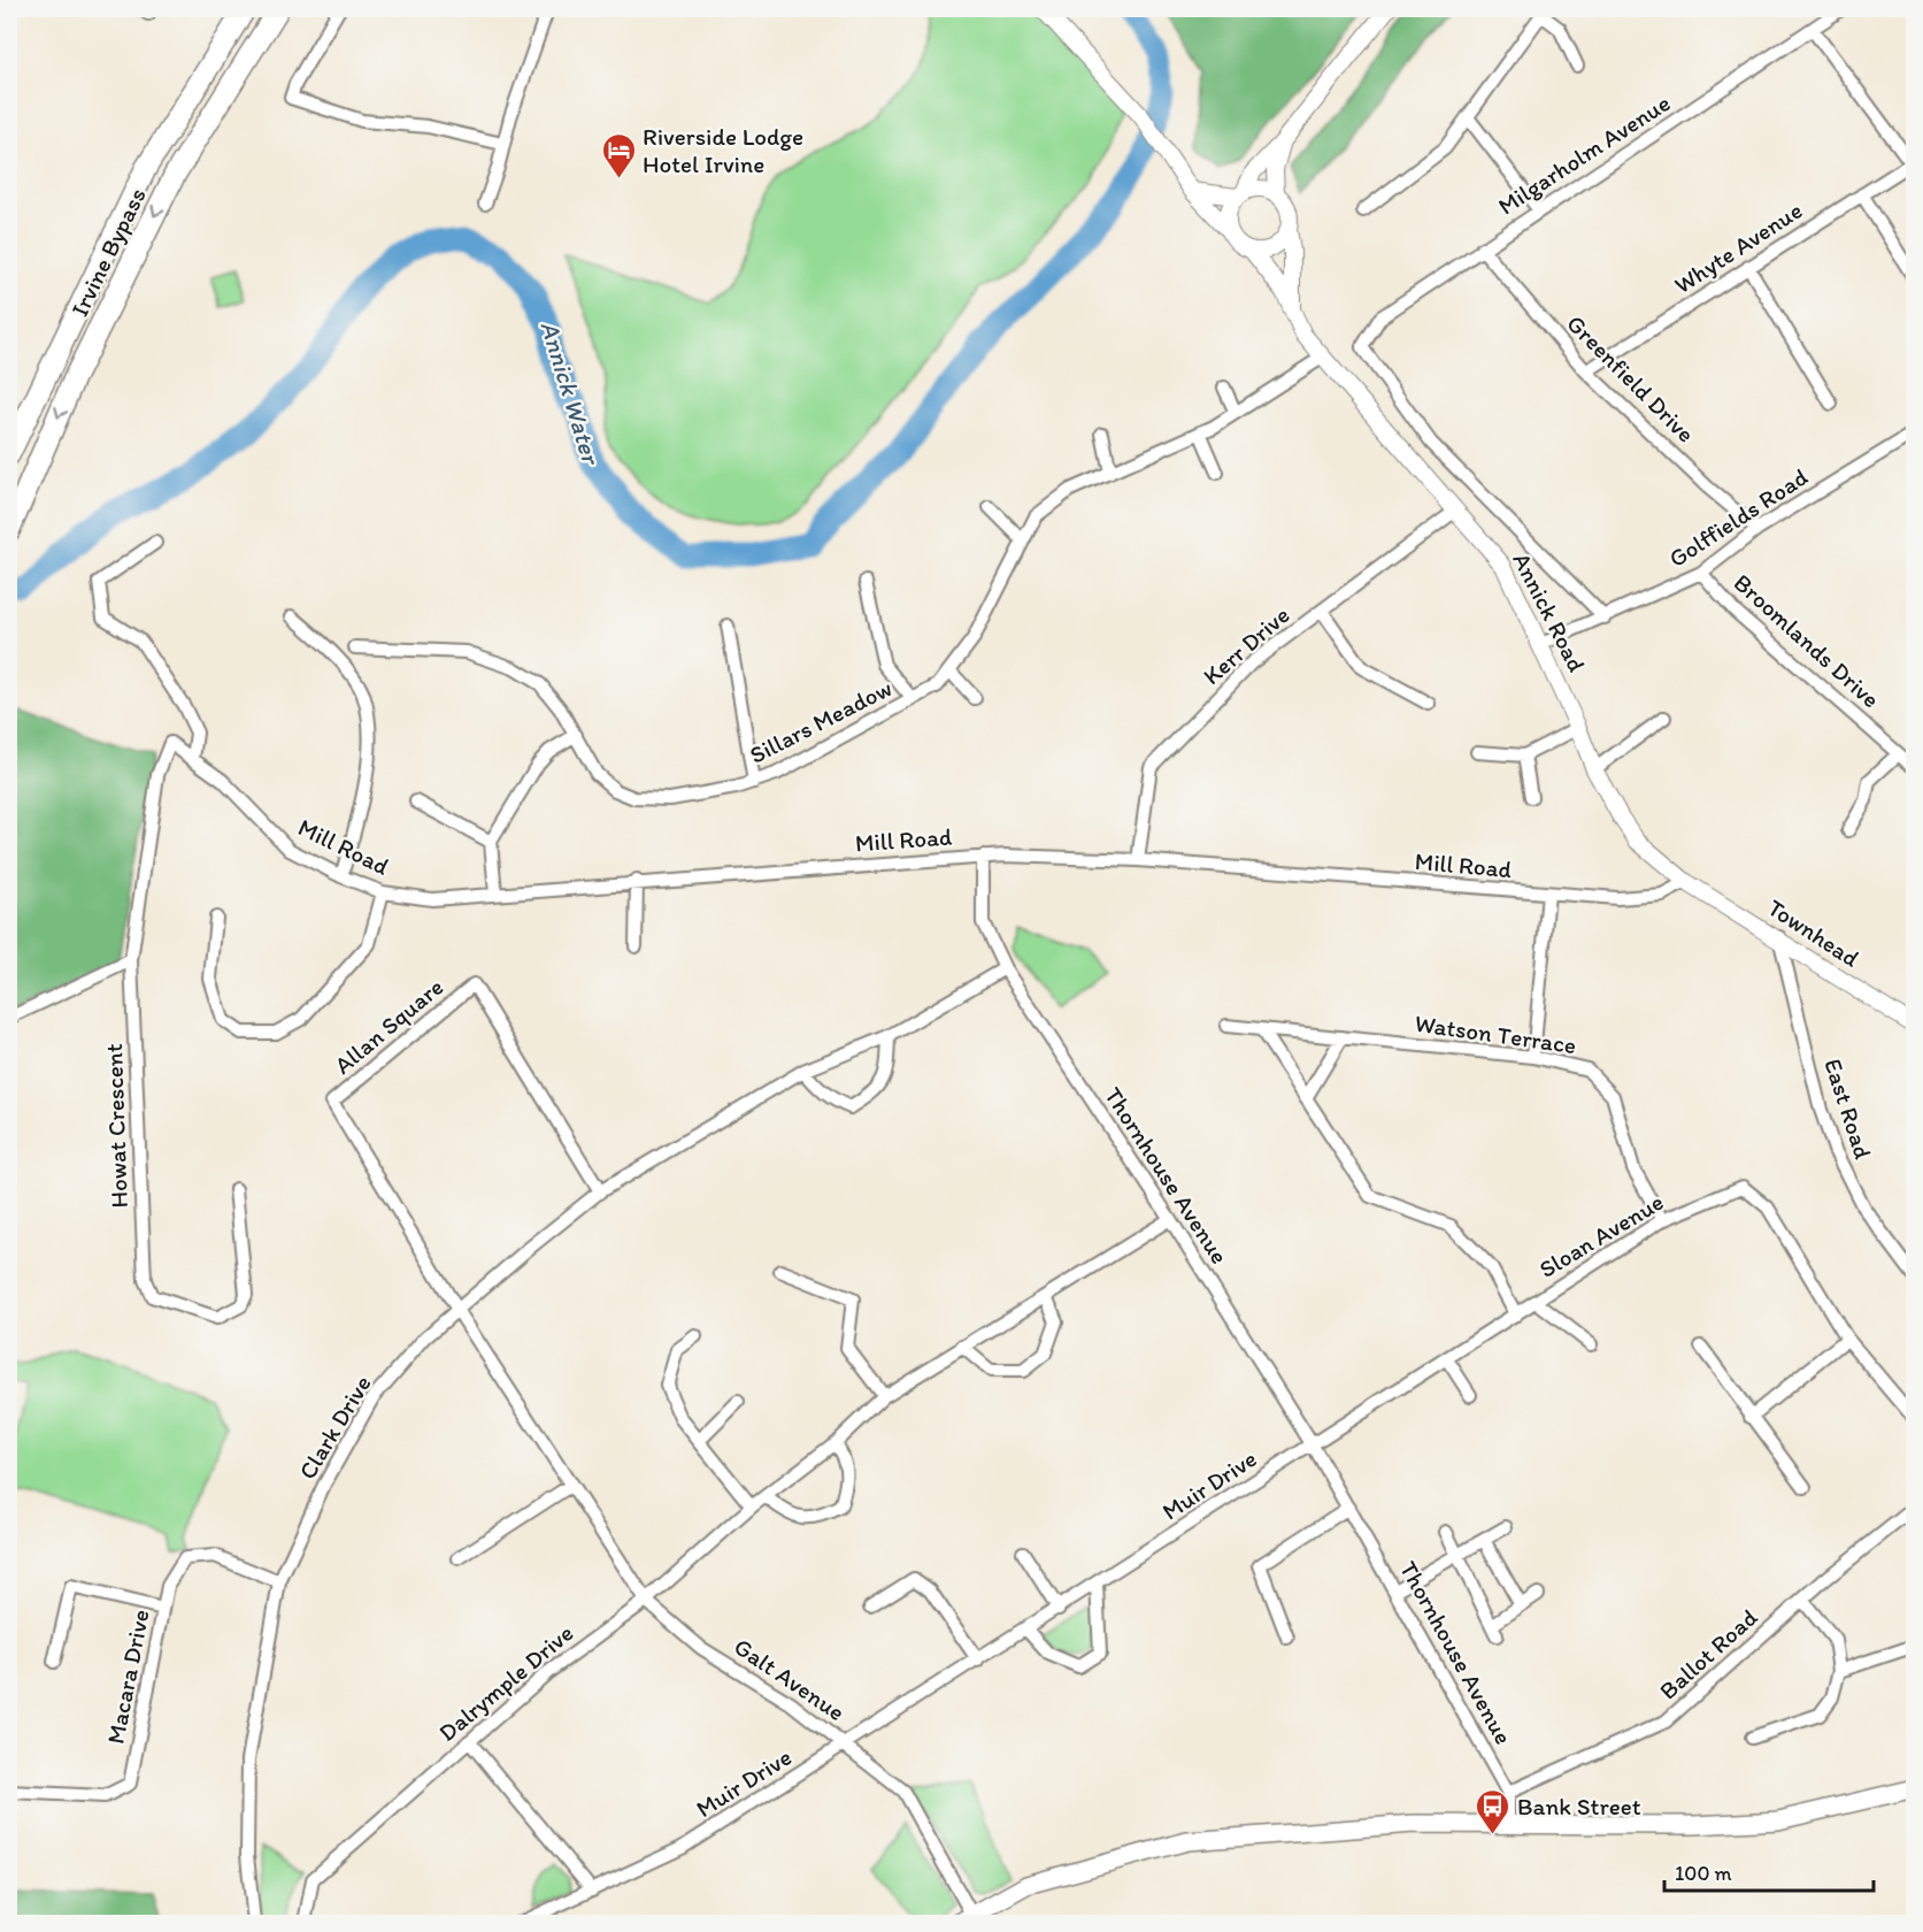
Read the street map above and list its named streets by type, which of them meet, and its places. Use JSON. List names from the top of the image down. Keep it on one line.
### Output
{"streets":{"highway":["Irvine Bypass"],"main road":["Annick Road","Townhead"],"street":["Milgarholm Avenue","Whyte Avenue","Greenfield Drive","Golffields Road","Broomlands Drive","Kerr Drive","Sillars Meadow","Mill Road","Allan Square","Watson Terrace","East Road","Howat Crescent","Thornhouse Avenue","Sloan Avenue","Clark Drive","Muir Drive","Ballot Road","Macara Drive","Galt Avenue","Dalrymple Drive"]},"crossings":[["Milgarholm Avenue","Greenfield Drive"],["Milgarholm Avenue","Annick Road"],["Whyte Avenue","Greenfield Drive"],["Greenfield Drive","Golffields Road"],["Golffields Road","Annick Road"],["Golffields Road","Broomlands Drive"],["Annick Road","Kerr Drive"],["Annick Road","Sillars Meadow"],["Annick Road","Mill Road"],["Annick Road","Townhead"],["Kerr Drive","Mill Road"],["Mill Road","Townhead"],["Mill Road","Howat Crescent"],["Mill Road","Thornhouse Avenue"],["Townhead","East Road"],["Allan Square","Clark Drive"],["Allan Square","Galt Avenue"],["Watson Terrace","Sloan Avenue"],["Thornhouse Avenue","Sloan Avenue"],["Thornhouse Avenue","Clark Drive"],["Thornhouse Avenue","Muir Drive"],["Thornhouse Avenue","Ballot Road"],["Thornhouse Avenue","Dalrymple Drive"],["Sloan Avenue","Muir Drive"],["Clark Drive","Macara Drive"],["Clark Drive","Galt Avenue"],["Muir Drive","Galt Avenue"],["Galt Avenue","Dalrymple Drive"]],"water":["Annick Water"],"places":{"hotel":["Riverside Lodge Hotel Irvine"],"bus stop":["Bank Street"]},"scale_bar":"100 m"}
